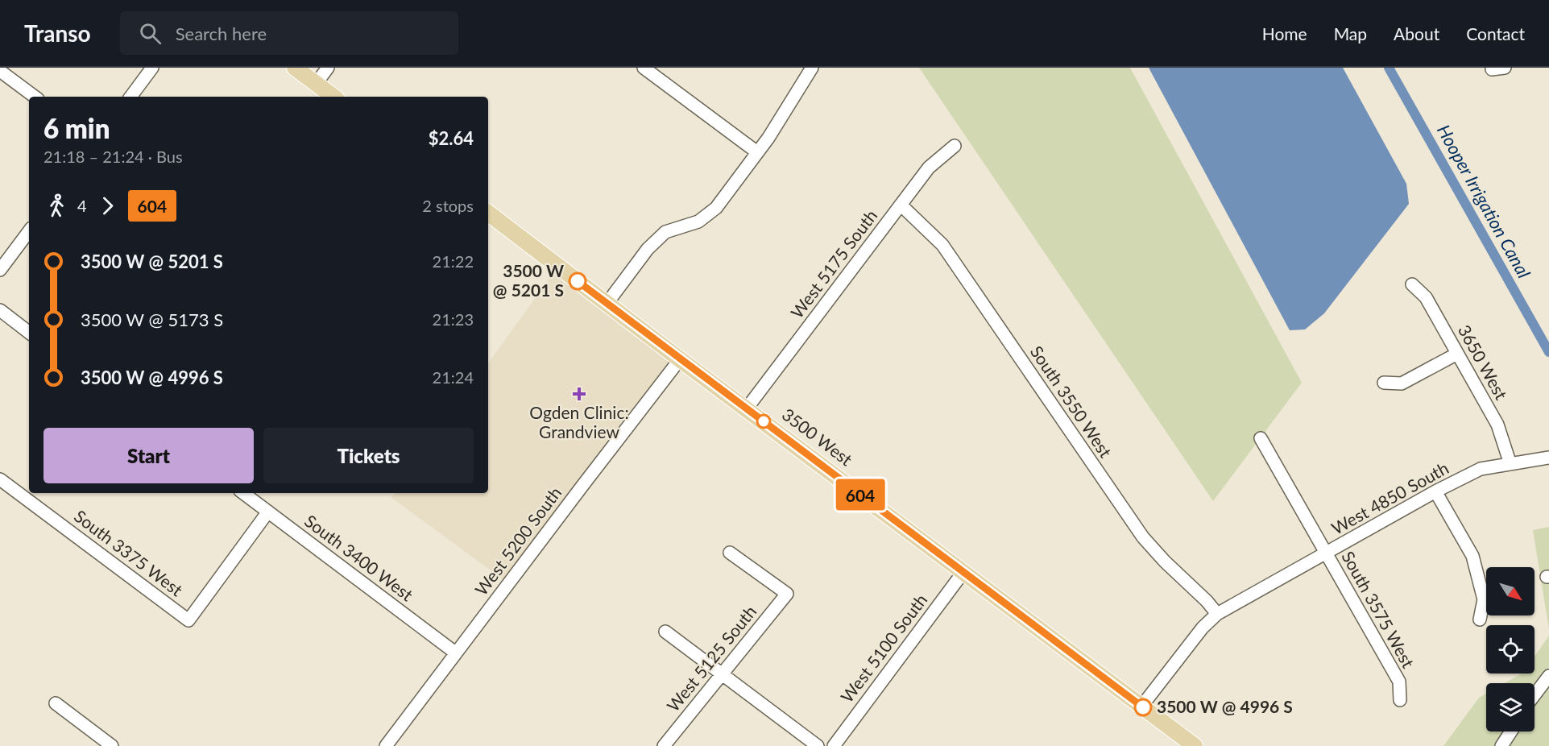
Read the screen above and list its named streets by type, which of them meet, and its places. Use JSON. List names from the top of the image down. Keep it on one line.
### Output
{"streets":{"main road":["3500 West"],"street":["West 5175 South","3650 West","South 3550 West","West 4850 South","West 5200 South","South 3375 West","South 3400 West","South 3575 West","West 5100 South","West 5125 South"]},"crossings":[["West 5175 South","South 3550 West"],["West 5175 South","3500 West"],["3650 West","West 4850 South"],["South 3550 West","West 4850 South"],["3500 West","West 4850 South"],["3500 West","West 5200 South"],["3500 West","West 5100 South"],["West 4850 South","South 3575 West"],["West 5200 South","South 3400 West"],["South 3375 West","South 3400 West"]],"water":["Hooper Irrigation Canal"],"places":{"other":["3500 W @ 5201 S","3500 W @ 4996 S"],"health":["Ogden Clinic: Grandview"]},"lines":["bus line 604"],"north":"bottom right","page":{"header":"Transo","search":"Search here","nav":["Home","Map","About","Contact"],"on_map":"604","heading":["6 min","21:18 – 21:24 · Bus","$2.64"],"legs":["4","604","2 stops"],"list":[{"name":"3500 W @ 5201 S","value":"21:22"},{"name":"3500 W @ 5173 S","value":"21:23"},{"name":"3500 W @ 4996 S","value":"21:24"}],"buttons":["Start","Tickets"]}}
